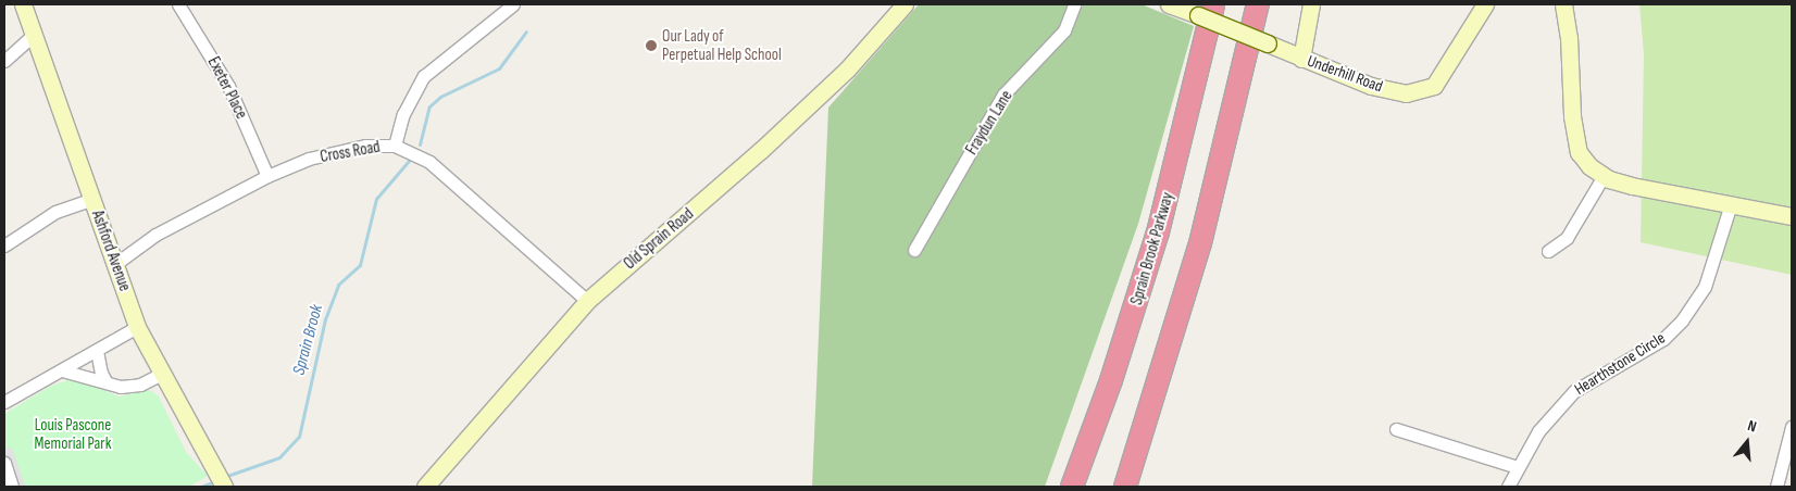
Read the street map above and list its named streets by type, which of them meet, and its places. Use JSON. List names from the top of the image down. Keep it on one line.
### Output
{"streets":{"highway":["Sprain Brook Parkway"],"street":["Underhill Road","Exeter Place","Fraydun Lane","Cross Road","Old Sprain Road","Ashford Avenue","Hearthstone Circle"]},"crossings":[["Underhill Road","Sprain Brook Parkway"],["Exeter Place","Cross Road"],["Cross Road","Old Sprain Road"],["Cross Road","Ashford Avenue"]],"water":["Sprain Brook"],"parks":["Louis Pascone Memorial Park"],"places":["Our Lady of Perpetual Help School"],"north":"top"}
